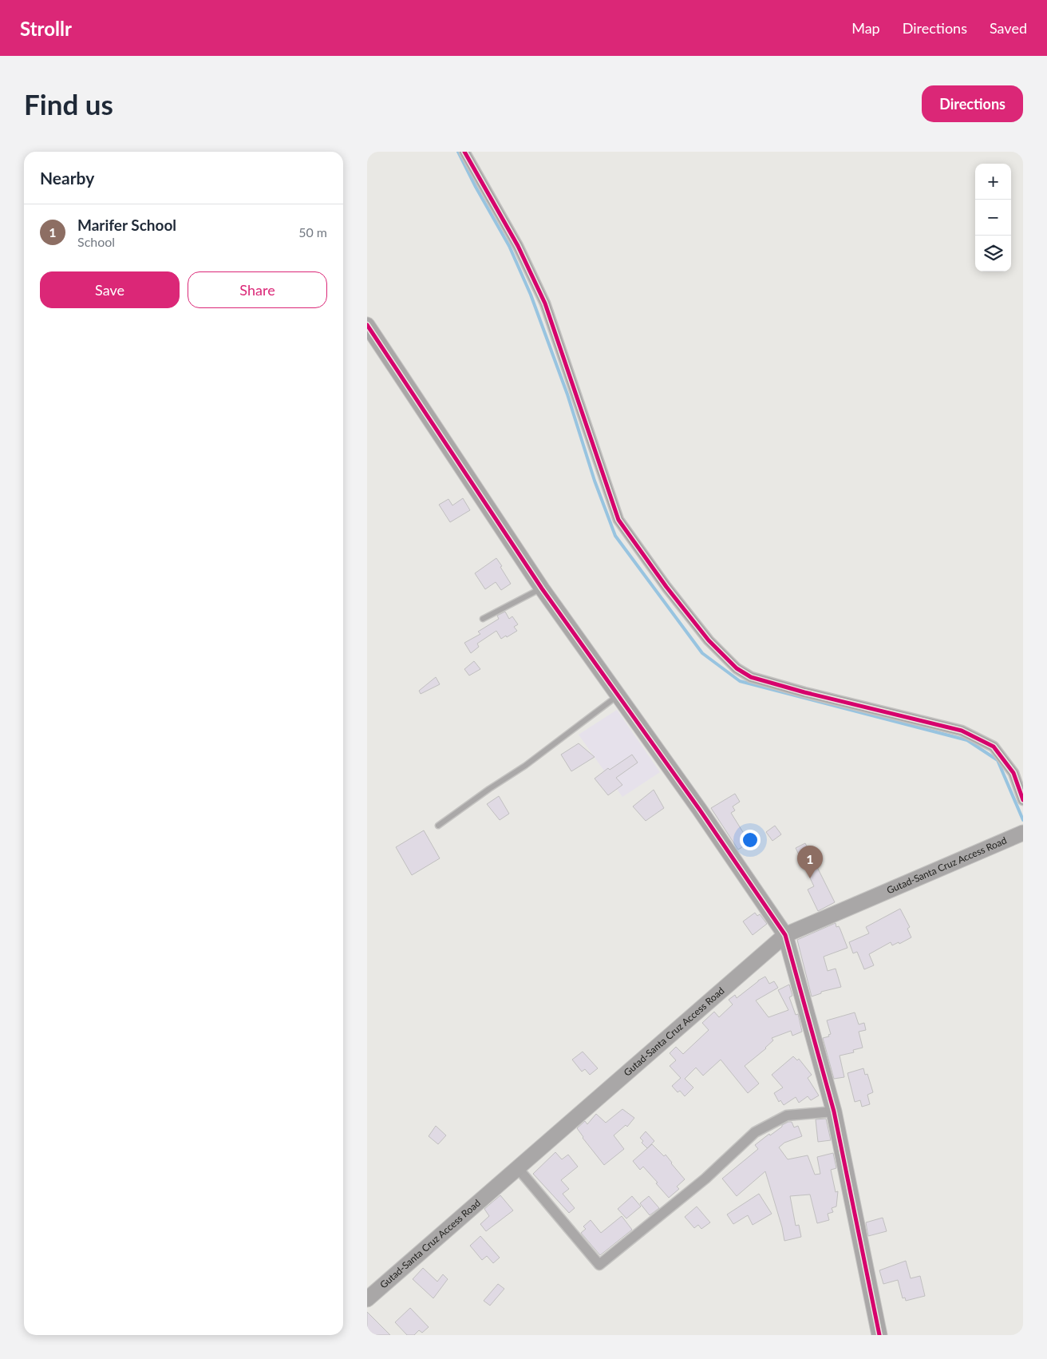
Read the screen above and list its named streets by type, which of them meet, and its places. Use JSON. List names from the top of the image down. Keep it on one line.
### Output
{"streets":{"street":["Gutad-Santa Cruz Access Road"]},"page":{"header":"Strollr","nav":["Map","Directions","Saved"],"buttons":["Directions",["Save","Share"]],"title":"Find us","heading":"Nearby","map_buttons":["+","−"],"list":[{"mark":"1","name":"Marifer School","note":"School","value":"50 m"}],"pins":"1"}}
